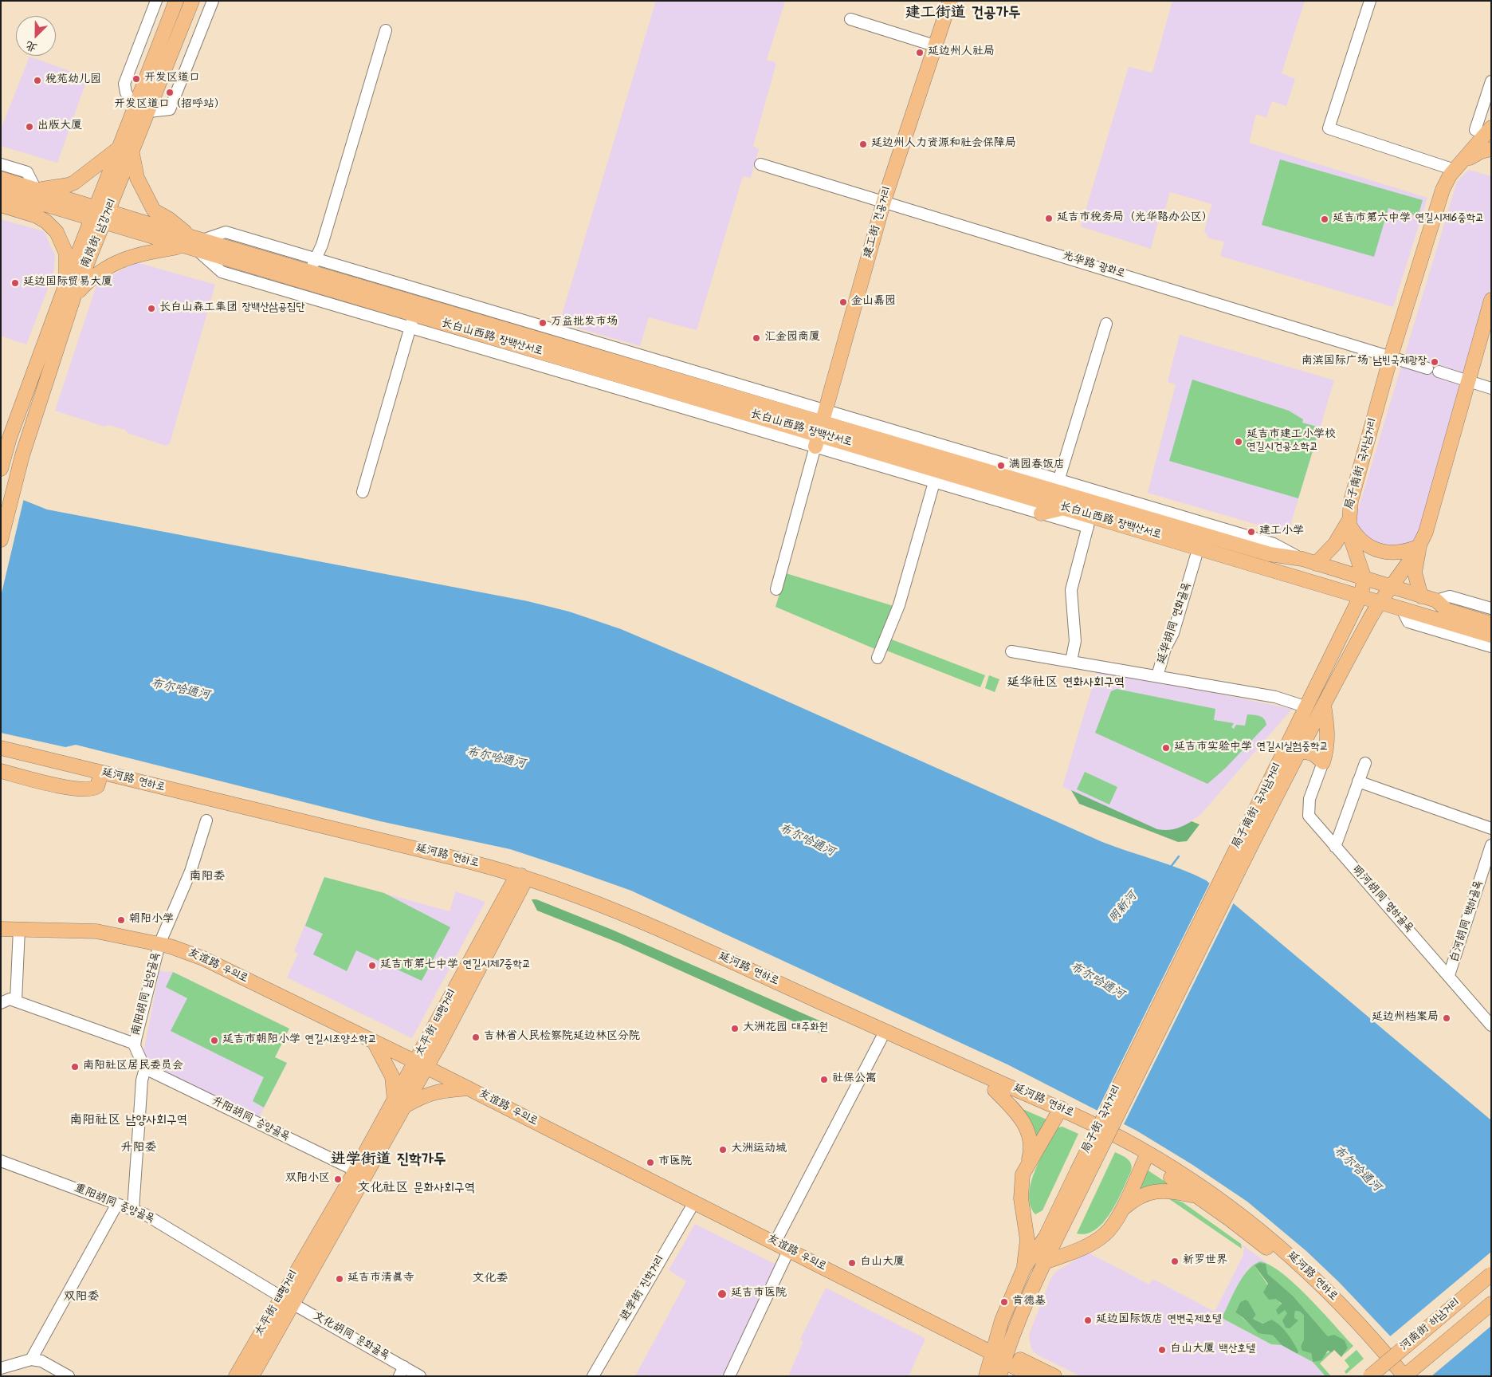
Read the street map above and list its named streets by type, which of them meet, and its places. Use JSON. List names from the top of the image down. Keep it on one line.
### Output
{"streets":{"main road":["建工街 건공거리","南岗街 남강거리","长白山西路 장백산서로","局子南街 국자남거리","延河路 연하로","友谊路 우의로","太平街 태평거리","局子街 국자거리","河南街 하남거리"],"street":["光华路 광화로","延华胡同 연화골목","明河胡同 명하골목","白河胡同 백하골목","南阳胡同 남양골목","升阳胡同 승양골목","重阳胡同 중양골목","进学街 진학거리","文化胡同 문화골목"]},"crossings":[["建工街 건공거리","光华路 광화로"],["建工街 건공거리","长白山西路 장백산서로"],["南岗街 남강거리","长白山西路 장백산서로"],["光华路 광화로","局子南街 국자남거리"],["长白山西路 장백산서로","局子南街 국자남거리"],["长白山西路 장백산서로","延华胡同 연화골목"],["局子南街 국자남거리","局子街 국자거리"],["延河路 연하로","太平街 태평거리"],["延河路 연하로","河南街 하남거리"],["明河胡同 명하골목","白河胡同 백하골목"],["友谊路 우의로","南阳胡同 남양골목"],["友谊路 우의로","太平街 태평거리"],["友谊路 우의로","局子街 국자거리"],["友谊路 우의로","进学街 진학거리"],["南阳胡同 남양골목","升阳胡同 승양골목"],["太平街 태평거리","升阳胡同 승양골목"],["太平街 태평거리","重阳胡同 중양골목"],["太平街 태평거리","文化胡同 문화골목"],["重阳胡同 중양골목","文化胡同 문화골목"]],"districts":["建工街道 건공가두","延华社区 연화사회구역","南阳委","南阳社区 남양사회구역","升阳委","进学街道 진학가두","文化社区 문화사회구역","文化委","双阳委"],"water":["布尔哈通河","明新河"],"places":["延边州人社局","开发区道口","税苑幼儿园","开发区道口（招呼站）","出版大厦","延边州人力资源和社会保障局","延吉市税务局（光华路办公区）","延吉市第六中学 연길시제6중학교","延边国际贸易大厦","金山嘉园","长白山森工集团 장백산삼공집단","万益批发市场","汇金园商厦","南滨国际广场 남빈국제광장","延吉市建工小学校 연길시건공소학교","满园春饭店","建工小学","延吉市实验中学 연길시실험중학교","朝阳小学","延吉市第七中学 연길시제7중학교","延边州档案局","大洲花园 대주화원","吉林省人民检察院延边林区分院","延吉市朝阳小学 연길시조양소학교","南阳社区居民委员会","社保公寓","大洲运动城","市医院","双阳小区","新罗世界","白山大厦","延吉市清真寺","延吉市医院","肯德基","延边国际饭店 연변국제호텔","白山大厦 백산호텔"],"north":"bottom left"}
